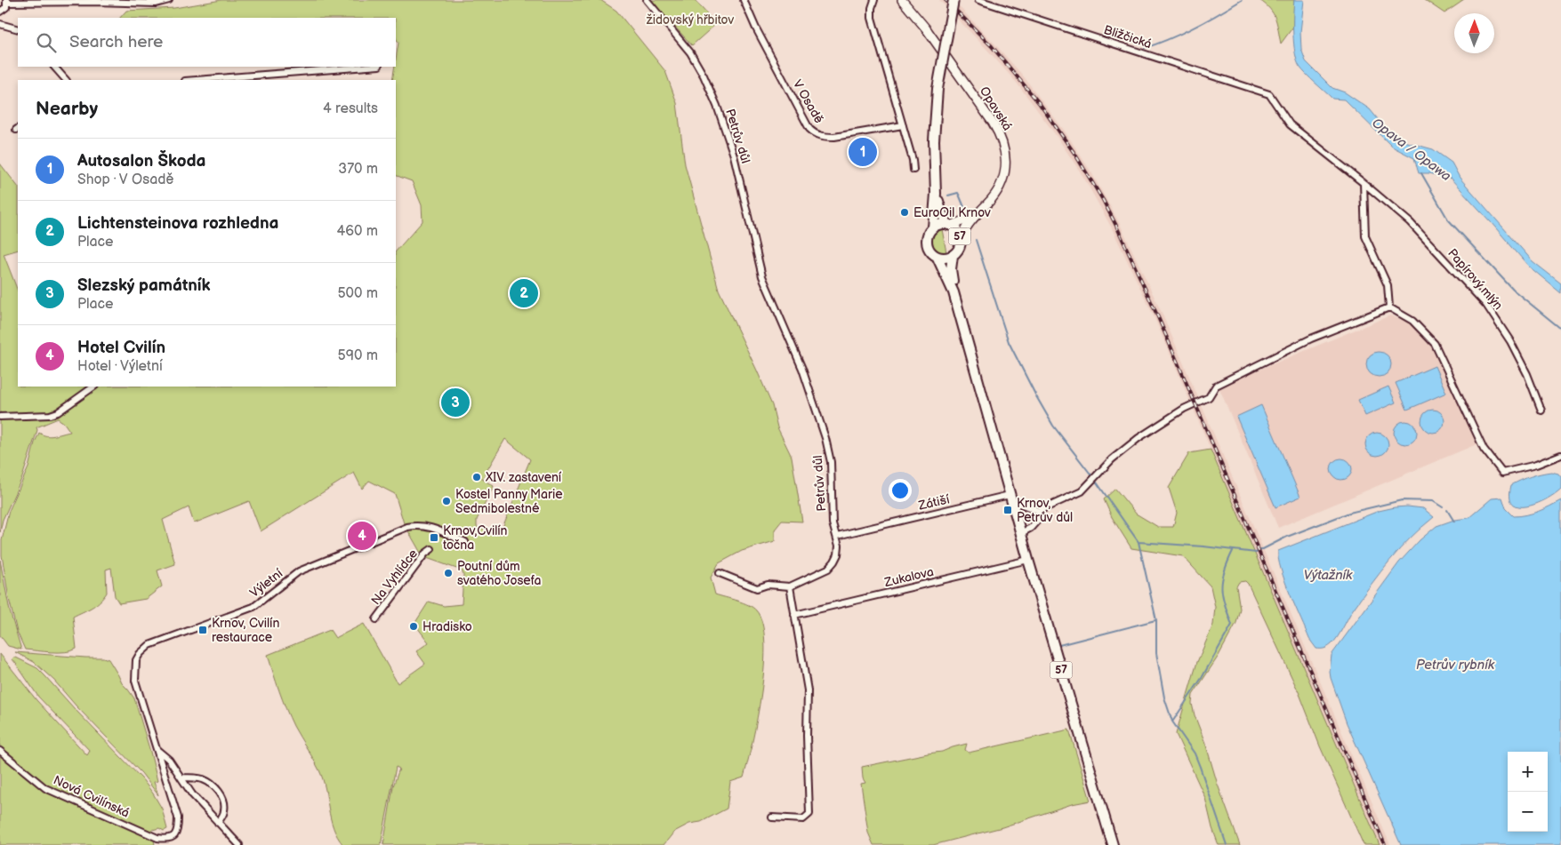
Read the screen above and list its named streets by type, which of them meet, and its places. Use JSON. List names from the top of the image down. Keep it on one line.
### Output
{"streets":{"main road":["Opavská","57"],"street":["Bližčická","V Osadě","Petrův důl","Papírový mlýn","Zátiší","Na Vyhlídce","Zukalova","Výletní","Nová Cvilínská"]},"crossings":[["Bližčická","Papírový mlýn"],["Opavská","57"],["Petrův důl","Zátiší"],["57","Zátiší"],["57","Zukalova"]],"water":["Opava / Opawa","Výtažník","Petrův rybník"],"parks":["židovský hřbitov"],"places":{"other":["EuroOil Krnov","XIV. zastavení","Kostel Panny Marie Sedmibolestné","Poutní dům svatého Josefa","Hradisko"],"transit":["Krnov, Petrův důl","Krnov,Cvilín točna","Krnov, Cvilín restaurace"]},"north":"top","page":{"search":"Search here","heading":["Nearby","4 results"],"pins":["1","2","3","4"],"list":[{"mark":"1","name":"Autosalon Škoda","note":"Shop · V Osadě","value":"370 m"},{"mark":"2","name":"Lichtensteinova rozhledna","note":"Place","value":"460 m"},{"mark":"3","name":"Slezský památník","note":"Place","value":"500 m"},{"mark":"4","name":"Hotel Cvilín","note":"Hotel · Výletní","value":"590 m"}],"map_buttons":["+","−"]}}
